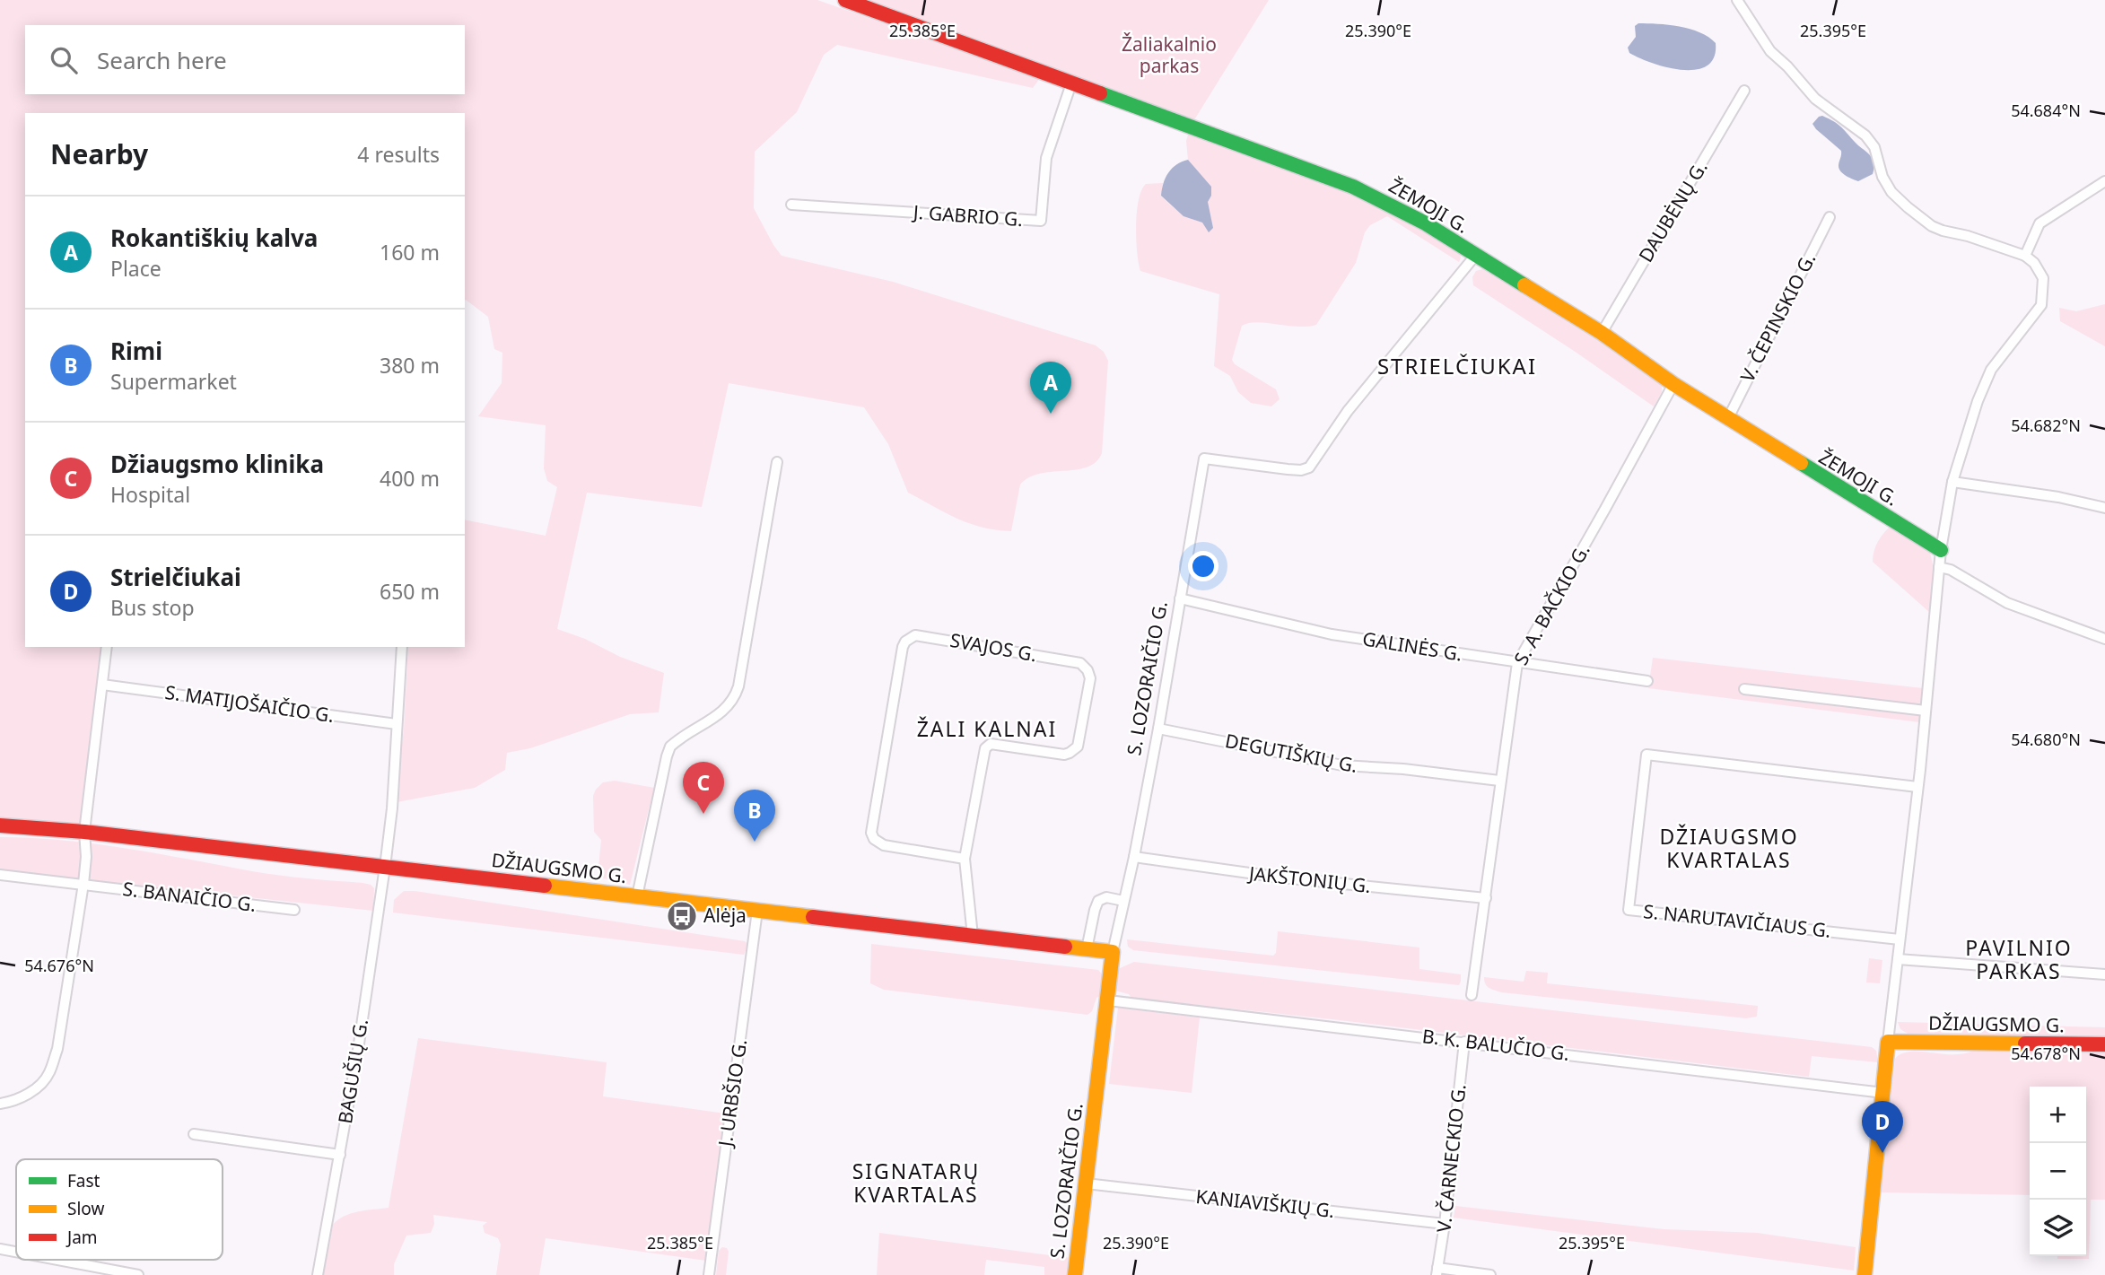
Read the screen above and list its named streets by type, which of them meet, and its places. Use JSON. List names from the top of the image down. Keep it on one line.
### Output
{"streets":{"street":["ŽEMOJI G.","DAUBĖNŲ G.","J. GABRIO G.","V. ČEPINSKIO G.","S. A. BAČKIO G.","GALINĖS G.","SVAJOS G.","S. LOZORAIČIO G.","S. MATIJOŠAIČIO G.","DEGUTIŠKIŲ G.","DŽIAUGSMO G.","JAKŠTONIŲ G.","S. BANAIČIO G.","S. NARUTAVIČIAUS G.","B. K. BALUČIO G.","BAGUŠIŲ G.","J. URBŠIO G.","V. ČARNECKIO G.","KANIAVIŠKIŲ G."]},"crossings":[["ŽEMOJI G.","DAUBĖNŲ G."],["ŽEMOJI G.","J. GABRIO G."],["ŽEMOJI G.","V. ČEPINSKIO G."],["ŽEMOJI G.","S. A. BAČKIO G."],["ŽEMOJI G.","S. LOZORAIČIO G."],["S. A. BAČKIO G.","GALINĖS G."],["S. A. BAČKIO G.","DEGUTIŠKIŲ G."],["S. A. BAČKIO G.","JAKŠTONIŲ G."],["GALINĖS G.","S. LOZORAIČIO G."],["SVAJOS G.","DŽIAUGSMO G."],["S. LOZORAIČIO G.","DEGUTIŠKIŲ G."],["S. LOZORAIČIO G.","DŽIAUGSMO G."],["S. LOZORAIČIO G.","JAKŠTONIŲ G."],["S. LOZORAIČIO G.","B. K. BALUČIO G."],["S. LOZORAIČIO G.","KANIAVIŠKIŲ G."],["S. MATIJOŠAIČIO G.","BAGUŠIŲ G."],["DŽIAUGSMO G.","BAGUŠIŲ G."],["DŽIAUGSMO G.","J. URBŠIO G."],["B. K. BALUČIO G.","V. ČARNECKIO G."],["V. ČARNECKIO G.","KANIAVIŠKIŲ G."]],"districts":["STRIELČIUKAI","ŽALI KALNAI","DŽIAUGSMO KVARTALAS","PAVILNIO PARKAS","SIGNATARŲ KVARTALAS"],"parks":["Žaliakalnio parkas"],"places":{"bus stop":["Alėja"]},"legend":["Fast","Slow","Jam"],"page":{"search":"Search here","heading":["Nearby","4 results"],"list":[{"mark":"A","name":"Rokantiškių kalva","note":"Place","value":"160 m"},{"mark":"B","name":"Rimi","note":"Supermarket","value":"380 m"},{"mark":"C","name":"Džiaugsmo klinika","note":"Hospital","value":"400 m"},{"mark":"D","name":"Strielčiukai","note":"Bus stop","value":"650 m"}],"pins":["A","C","B","D"],"map_buttons":["+","−"]},"coordinates":["25.385°E","25.390°E","25.395°E","54.684°N","54.682°N","54.680°N","54.676°N","54.678°N"]}
